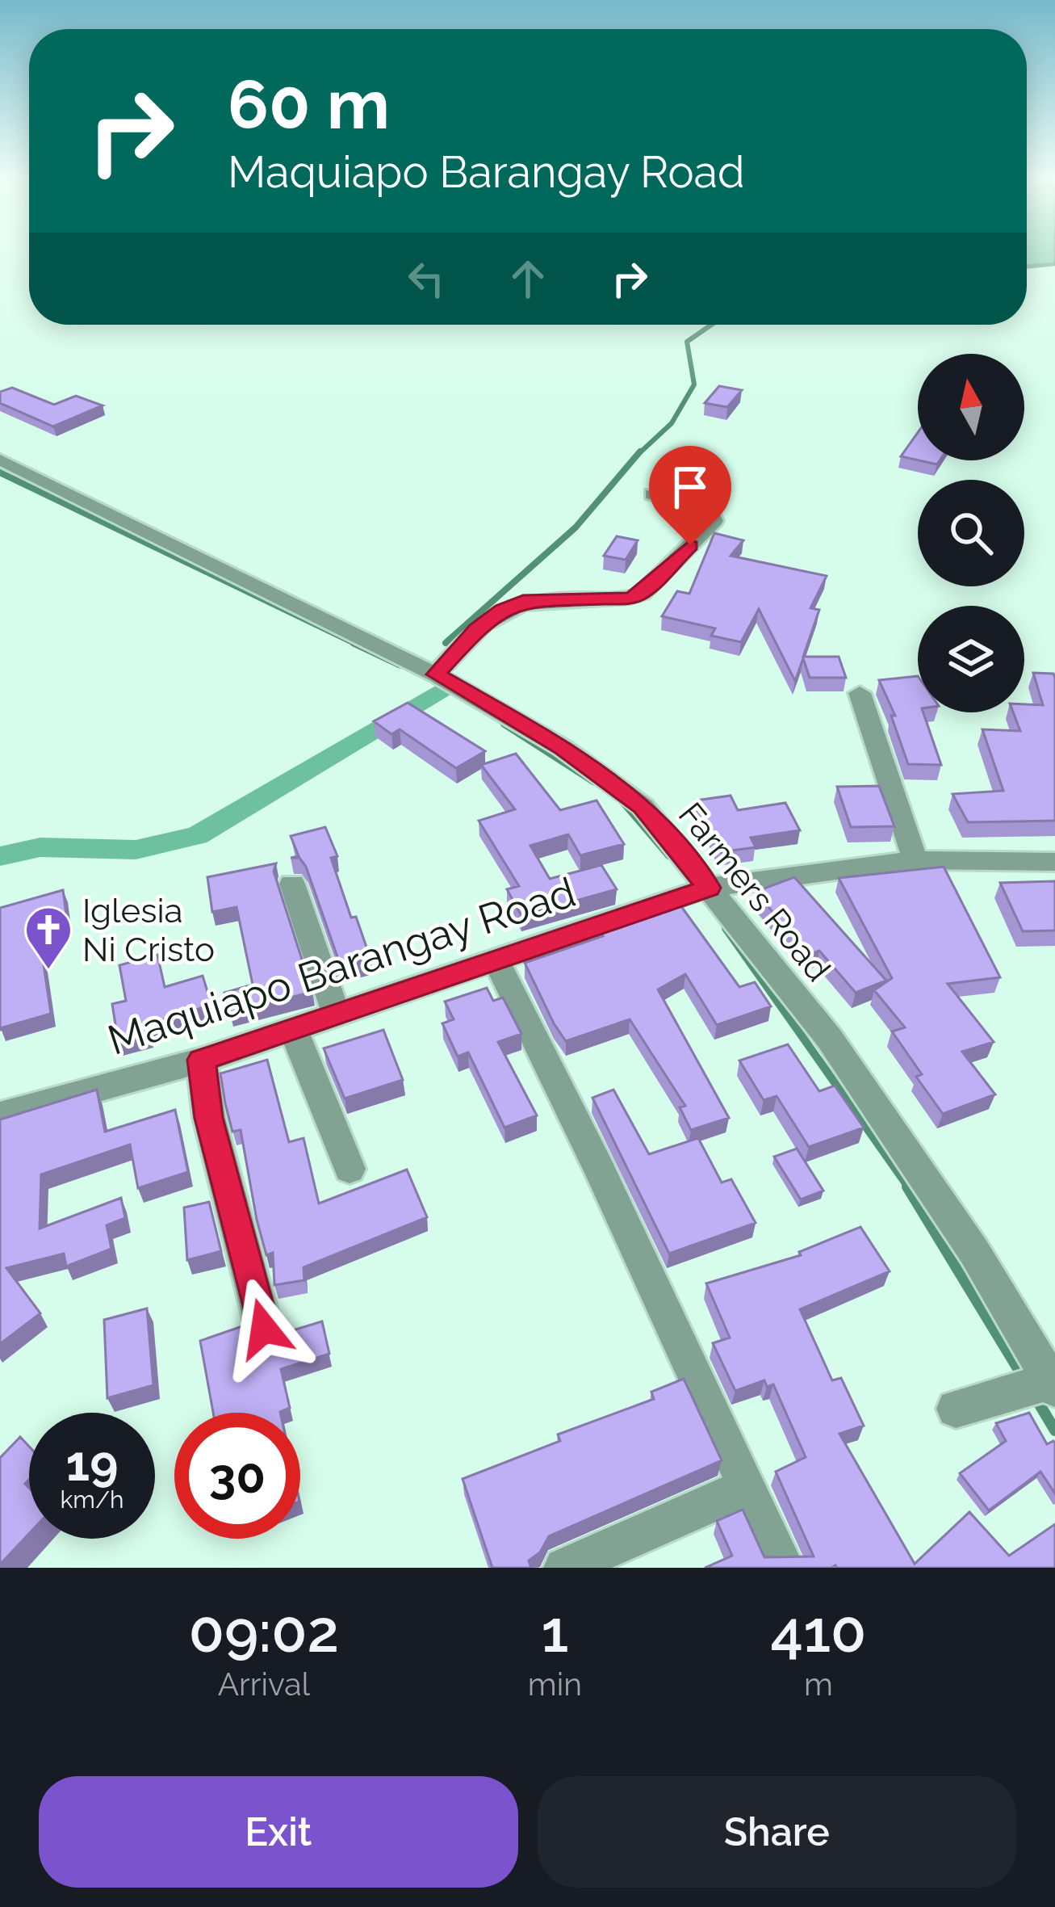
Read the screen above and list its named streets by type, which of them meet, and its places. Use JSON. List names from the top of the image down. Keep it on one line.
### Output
{"streets":{"street":["Farmers Road","Maquiapo Barangay Road"]},"crossings":[["Farmers Road","Maquiapo Barangay Road"]],"places":{"church":["Iglesia Ni Cristo"]},"north":"top","page":{"turn":["60 m","Maquiapo Barangay Road"],"speed":"19 km/h","limit":"30","eta":["09:02","Arrival","1","min","410","m"],"buttons":["Exit","Share"]}}
